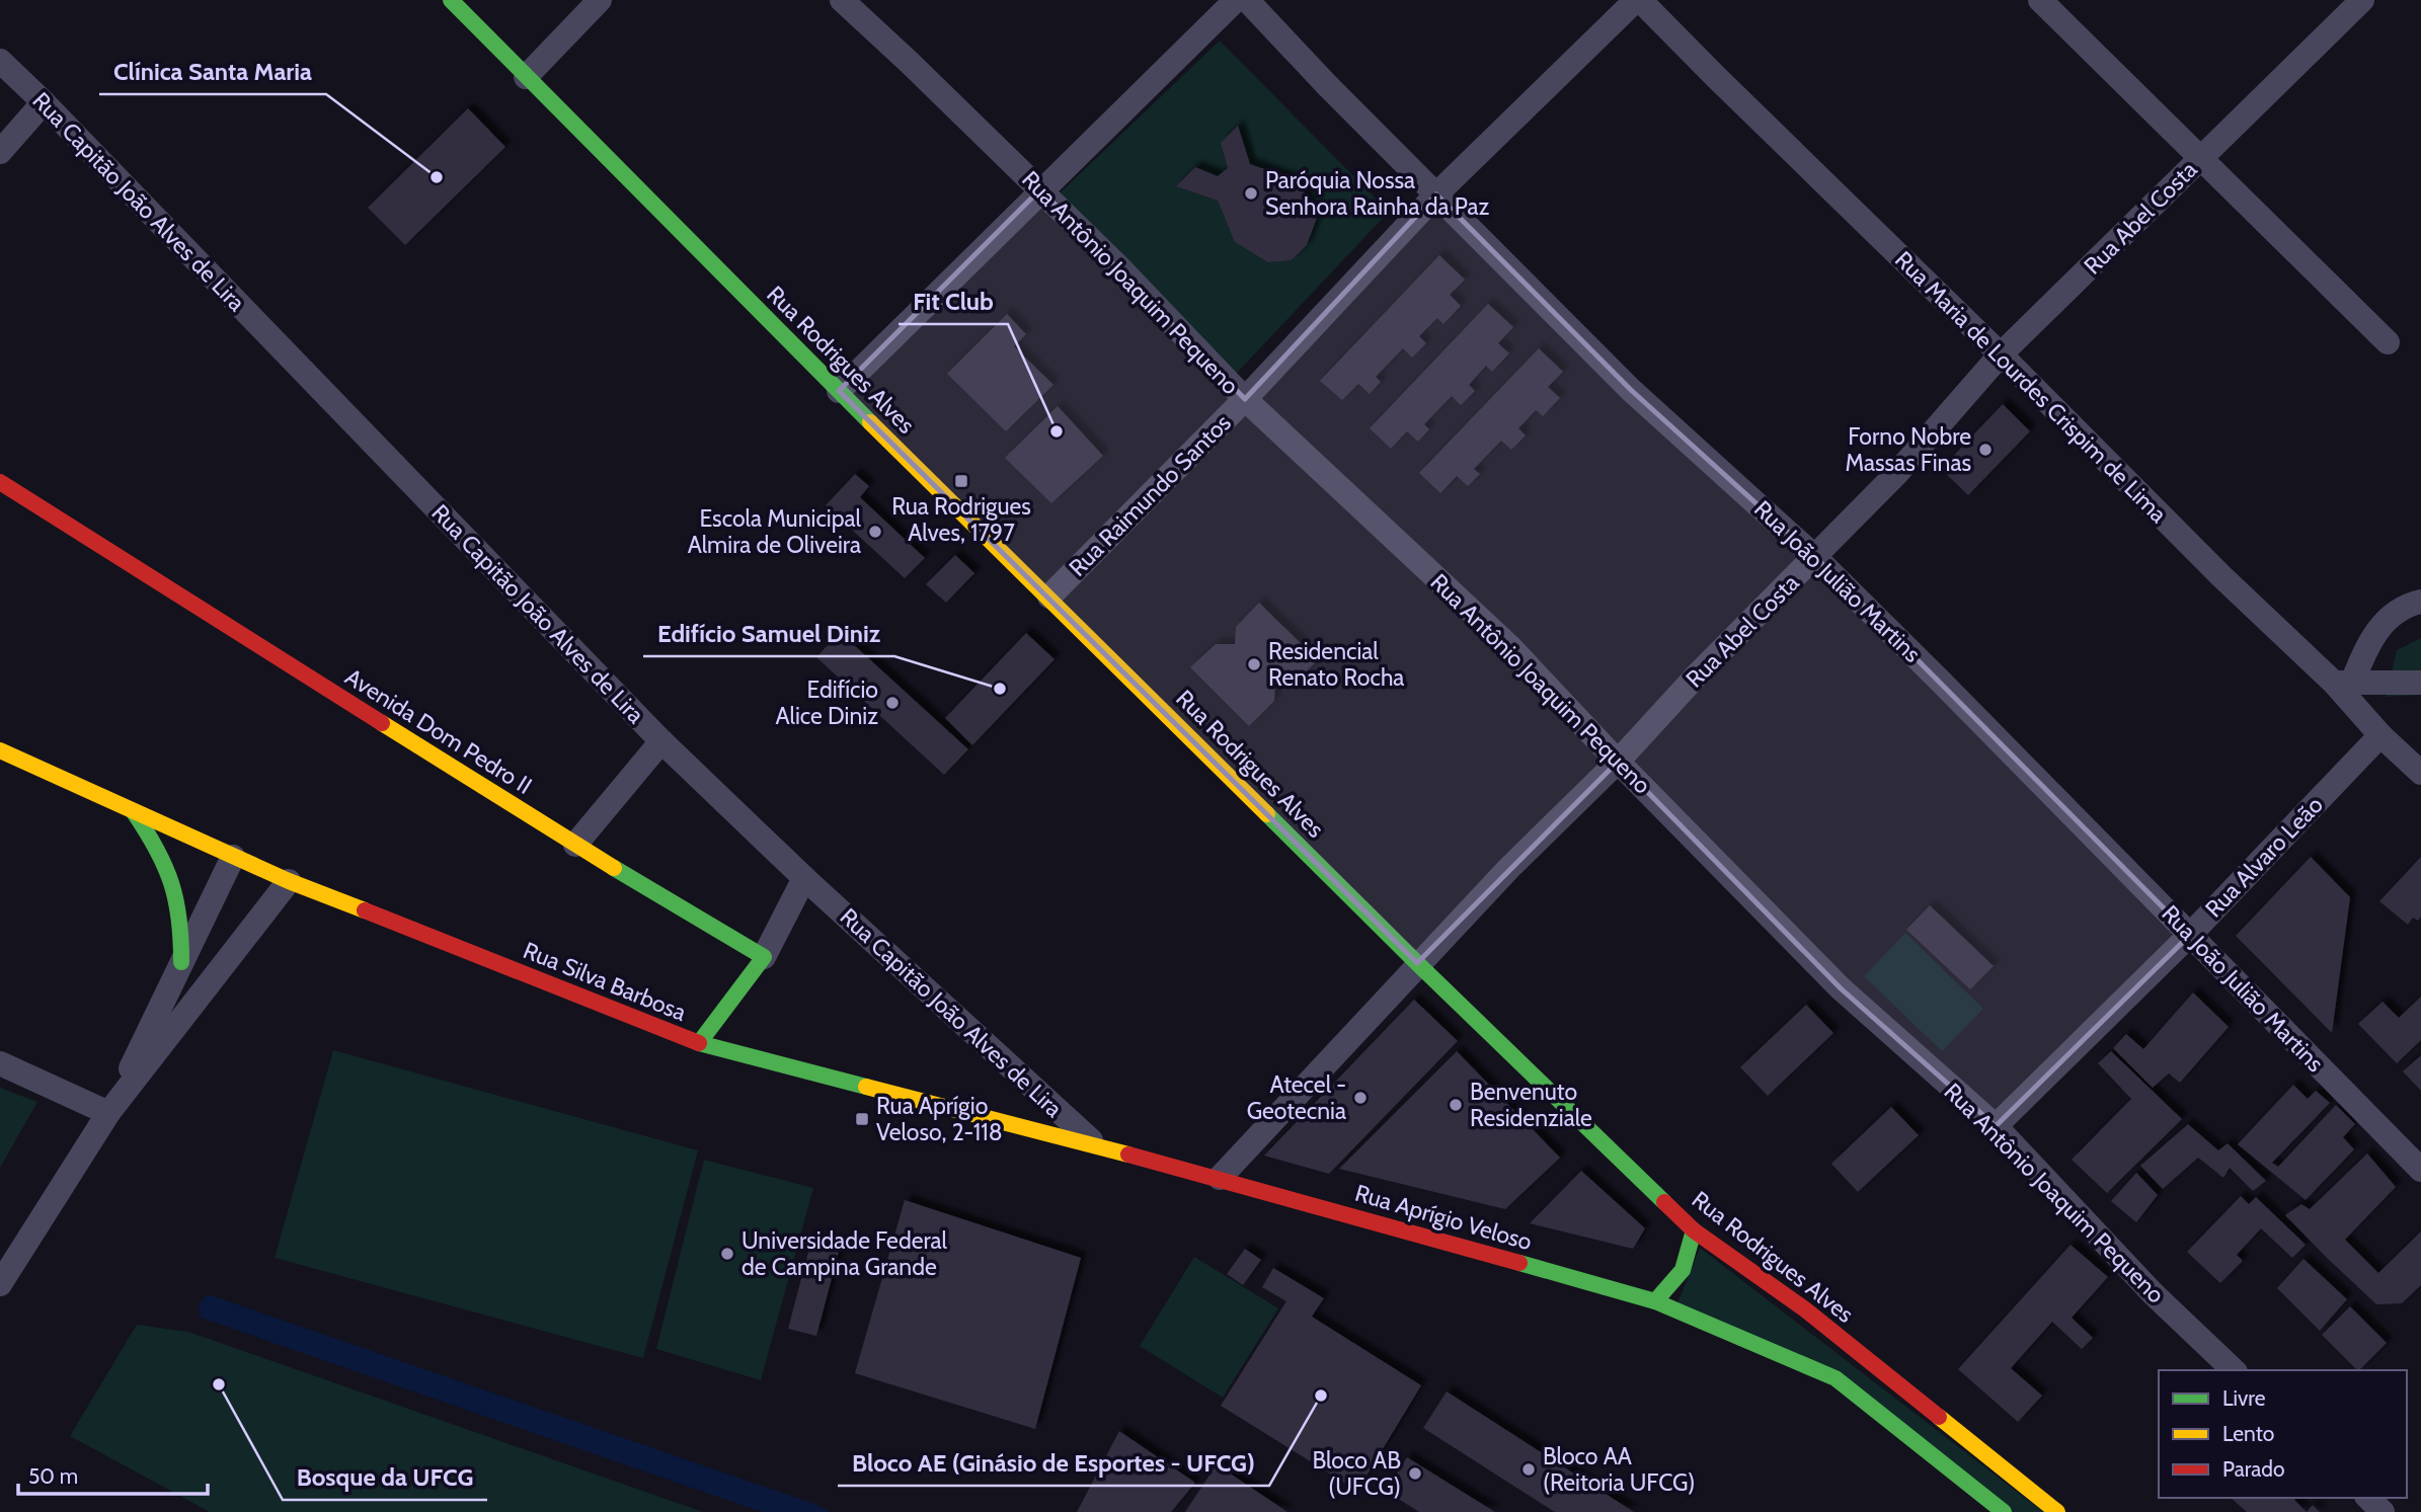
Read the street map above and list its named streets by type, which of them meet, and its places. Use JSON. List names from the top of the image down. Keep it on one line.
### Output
{"streets":{"main road":["Rua Rodrigues Alves","Avenida Dom Pedro II","Rua Silva Barbosa","Rua Aprígio Veloso"],"street":["Rua Capitão João Alves de Lira","Rua Abel Costa","Rua Antônio Joaquim Pequeno","Rua Maria de Lourdes Crispim de Lima","Rua Raimundo Santos","Rua João Julião Martins","Rua Alvaro Leão"]},"crossings":[["Rua Capitão João Alves de Lira","Rua Silva Barbosa"],["Rua Abel Costa","Rua Antônio Joaquim Pequeno"],["Rua Abel Costa","Rua Rodrigues Alves"],["Rua Abel Costa","Rua Maria de Lourdes Crispim de Lima"],["Rua Abel Costa","Rua João Julião Martins"],["Rua Abel Costa","Rua Silva Barbosa"],["Rua Abel Costa","Rua Aprígio Veloso"],["Rua Antônio Joaquim Pequeno","Rua Raimundo Santos"],["Rua Antônio Joaquim Pequeno","Rua Alvaro Leão"],["Rua Rodrigues Alves","Rua Raimundo Santos"],["Rua Maria de Lourdes Crispim de Lima","Rua Raimundo Santos"],["Rua Maria de Lourdes Crispim de Lima","Rua Alvaro Leão"],["Rua Raimundo Santos","Rua João Julião Martins"],["Rua João Julião Martins","Rua Alvaro Leão"],["Rua Silva Barbosa","Rua Aprígio Veloso"]],"places":{"other":["Clínica Santa Maria","Paróquia Nossa Senhora Rainha da Paz","Fit Club","Forno Nobre Massas Finas","Escola Municipal Almira de Oliveira","Residencial Renato Rocha","Edifício Samuel Diniz","Edifício Alice Diniz","Atecel - Geotecnia","Benvenuto Residenziale","Universidade Federal de Campina Grande","Bosque da UFCG","Bloco AE (Ginásio de Esportes - UFCG)","Bloco AA (Reitoria UFCG)","Bloco AB (UFCG)"],"transit":["Rua Rodrigues Alves, 1797","Rua Aprígio Veloso, 2-118"]},"legend":["Livre","Lento","Parado"],"scale_bar":"50 m"}
